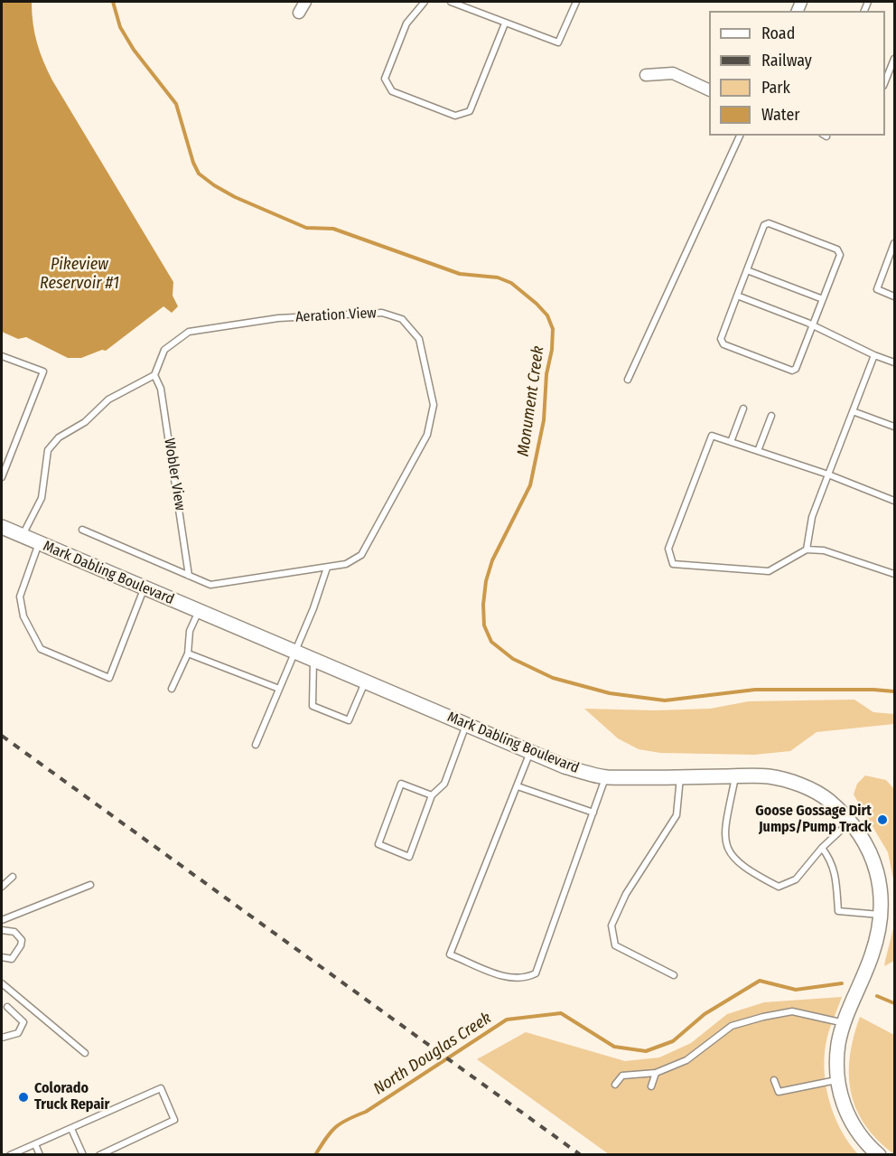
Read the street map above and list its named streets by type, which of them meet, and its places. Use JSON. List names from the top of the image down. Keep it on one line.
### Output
{"streets":{"street":["Mark Dabling Boulevard"],"lane":["Aeration View","Wobler View"]},"crossings":[["Aeration View","Wobler View"]],"water":["Pikeview Reservoir #1","Monument Creek","North Douglas Creek"],"places":["Goose Gossage Dirt Jumps/Pump Track","Colorado Truck Repair"],"legend":["Road","Railway","Park","Water"]}
